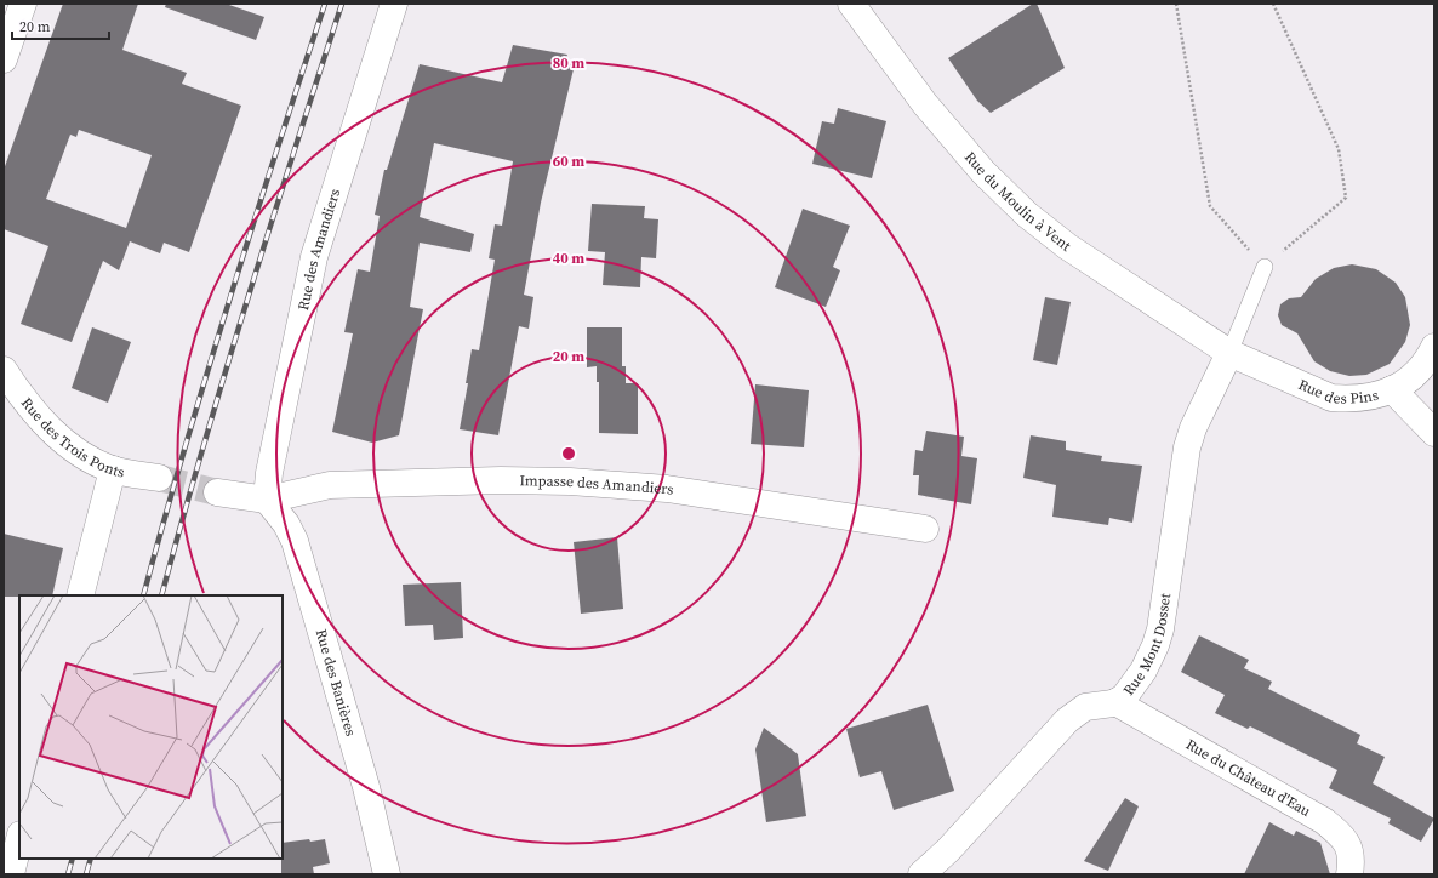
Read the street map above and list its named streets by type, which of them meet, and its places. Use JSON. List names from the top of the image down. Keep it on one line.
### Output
{"streets":{"street":["Rue du Moulin à Vent","Rue des Amandiers","Rue des Pins","Rue des Trois Ponts","Impasse des Amandiers","Rue Mont Dosset","Rue des Banières","Rue du Château d'Eau"]},"crossings":[["Rue du Moulin à Vent","Rue des Pins"],["Rue du Moulin à Vent","Rue Mont Dosset"],["Rue des Amandiers","Impasse des Amandiers"],["Rue des Amandiers","Rue des Banières"],["Rue des Pins","Rue Mont Dosset"],["Impasse des Amandiers","Rue des Banières"],["Rue Mont Dosset","Rue du Château d'Eau"]],"scale_bar":"20 m","rings":["80 m","60 m","40 m","20 m"]}
